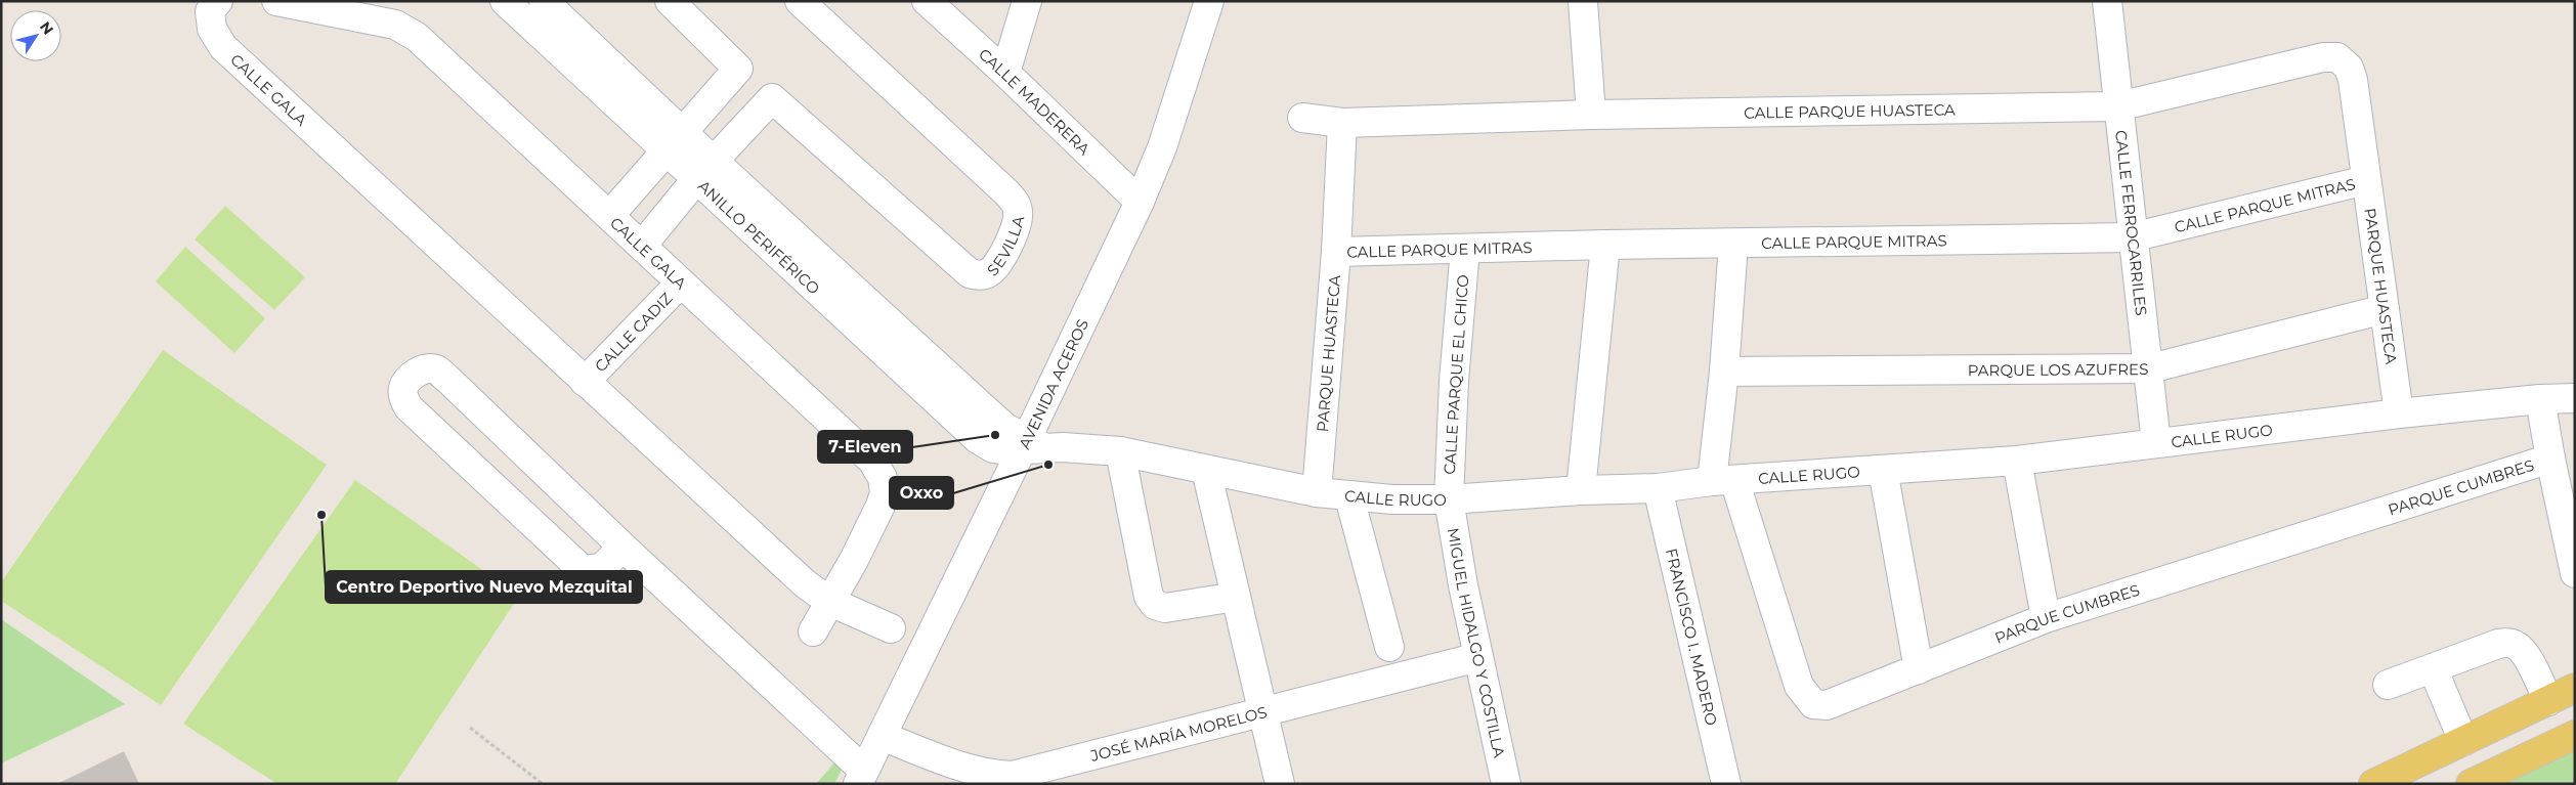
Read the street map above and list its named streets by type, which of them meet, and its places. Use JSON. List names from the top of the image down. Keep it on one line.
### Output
{"streets":{"street":["CALLE GALA","CALLE MADERERA","CALLE PARQUE HUASTECA","CALLE PARQUE MITRAS","CALLE FERROCARRILES","ANILLO PERIFÉRICO","SEVILLA","PARQUE HUASTECA","CALLE CADIZ","PARQUE LOS AZUFRES","CALLE PARQUE EL CHICO","AVENIDA ACEROS","CALLE RUGO","PARQUE CUMBRES","FRANCISCO I. MADERO","MIGUEL HIDALGO Y COSTILLA","JOSÉ MARÍA MORELOS"]},"crossings":[["CALLE GALA","CALLE CADIZ"],["CALLE MADERERA","AVENIDA ACEROS"],["CALLE PARQUE HUASTECA","CALLE FERROCARRILES"],["CALLE PARQUE HUASTECA","PARQUE HUASTECA"],["CALLE PARQUE MITRAS","CALLE FERROCARRILES"],["CALLE PARQUE MITRAS","PARQUE HUASTECA"],["CALLE PARQUE MITRAS","CALLE PARQUE EL CHICO"],["CALLE FERROCARRILES","PARQUE LOS AZUFRES"],["CALLE FERROCARRILES","CALLE RUGO"],["ANILLO PERIFÉRICO","SEVILLA"],["ANILLO PERIFÉRICO","AVENIDA ACEROS"],["ANILLO PERIFÉRICO","CALLE RUGO"],["PARQUE HUASTECA","PARQUE LOS AZUFRES"],["PARQUE HUASTECA","CALLE RUGO"],["CALLE PARQUE EL CHICO","CALLE RUGO"],["CALLE PARQUE EL CHICO","MIGUEL HIDALGO Y COSTILLA"],["AVENIDA ACEROS","CALLE RUGO"],["AVENIDA ACEROS","JOSÉ MARÍA MORELOS"],["CALLE RUGO","PARQUE CUMBRES"],["CALLE RUGO","FRANCISCO I. MADERO"],["CALLE RUGO","MIGUEL HIDALGO Y COSTILLA"],["MIGUEL HIDALGO Y COSTILLA","JOSÉ MARÍA MORELOS"]],"places":["7-Eleven","Oxxo","Centro Deportivo Nuevo Mezquital"],"north":"top right"}
